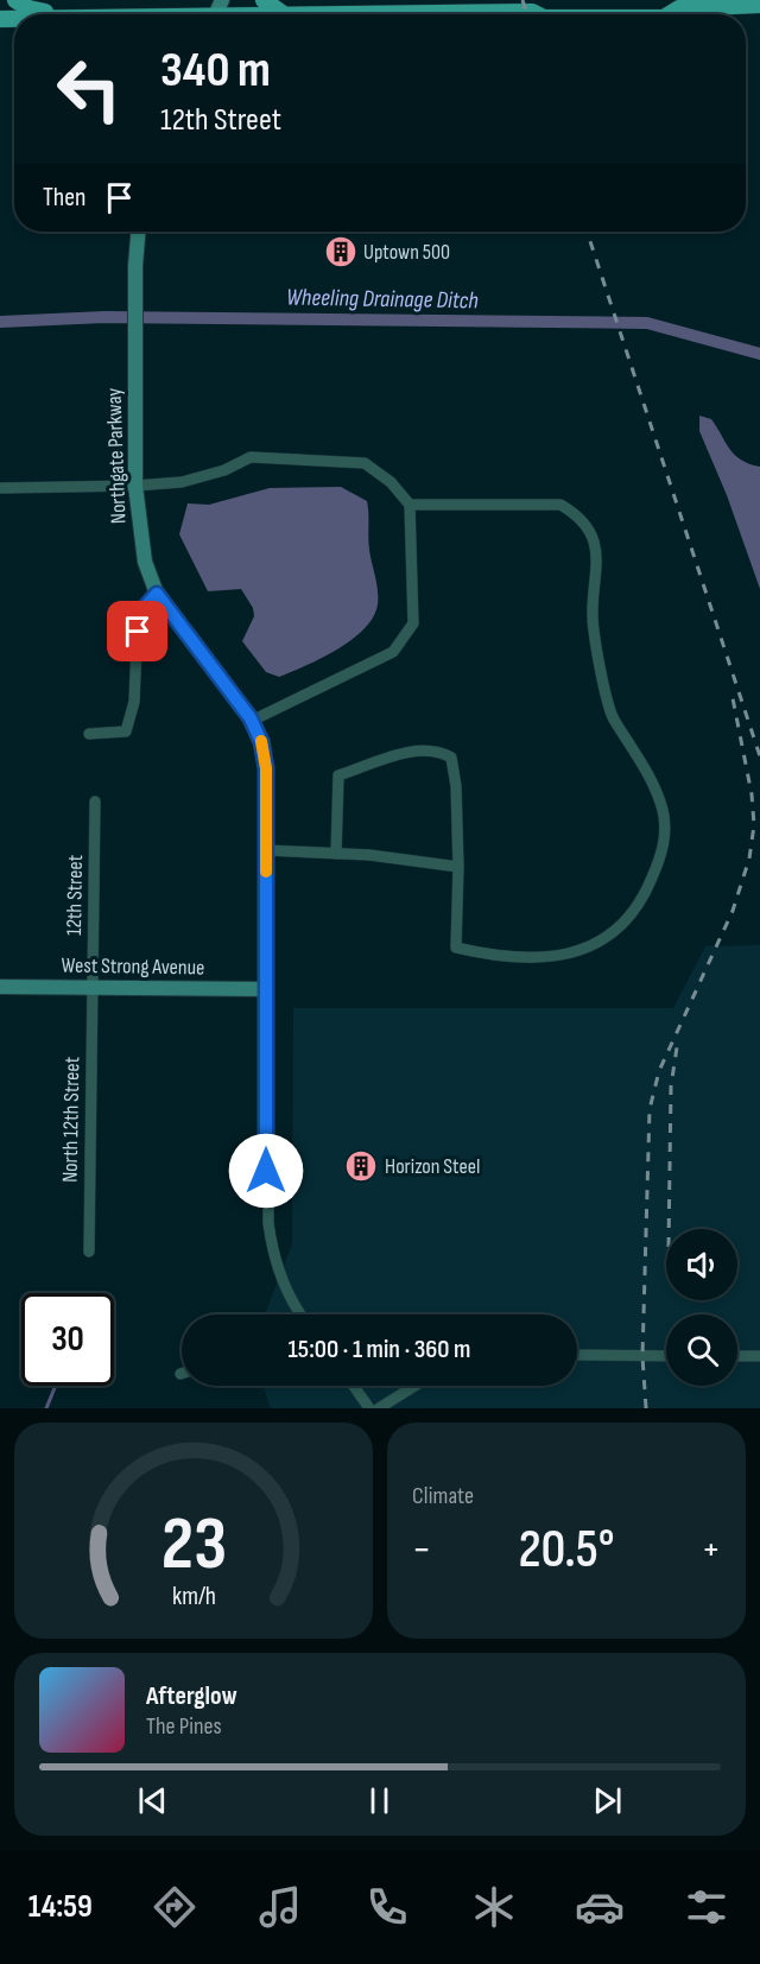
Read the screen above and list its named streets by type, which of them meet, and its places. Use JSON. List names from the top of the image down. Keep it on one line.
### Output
{"streets":{"street":["Northgate Parkway","12th Street","West Strong Avenue","North 12th Street"]},"crossings":[["Northgate Parkway","West Strong Avenue"],["12th Street","West Strong Avenue"],["12th Street","North 12th Street"],["West Strong Avenue","North 12th Street"]],"water":["Wheeling Drainage Ditch"],"places":{"building":["Uptown 500","Horizon Steel"]},"page":{"turn":["340 m","12th Street"],"then":"Then","limit":"30","trip":"15:00 · 1 min · 360 m","tile":"Climate","heat":["−","20.5°","+"],"song":["Afterglow","The Pines"],"tabs":"14:59","gauge":["23","km/h"]}}
